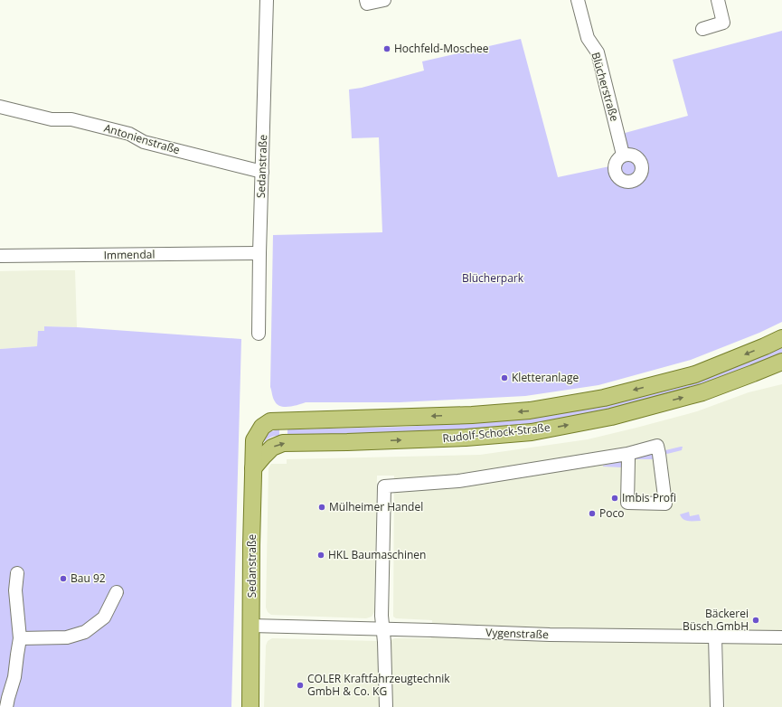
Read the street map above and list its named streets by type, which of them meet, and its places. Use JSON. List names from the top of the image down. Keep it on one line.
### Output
{"streets":{"main road":["Sedanstraße","Rudolf-Schock-Straße"],"street":["Blücherstraße","Antonienstraße","Immendal","Vygenstraße"]},"crossings":[["Antonienstraße","Sedanstraße"],["Sedanstraße","Immendal"],["Sedanstraße","Rudolf-Schock-Straße"],["Sedanstraße","Vygenstraße"]],"parks":["Blücherpark"],"places":["Hochfeld-Moschee","Kletteranlage","Imbis Profi","Mülheimer Handel","Poco","HKL Baumaschinen","Bau 92","Bäckerei Büsch GmbH","COLER Kraftfahrzeugtechnik GmbH & Co. KG"]}
